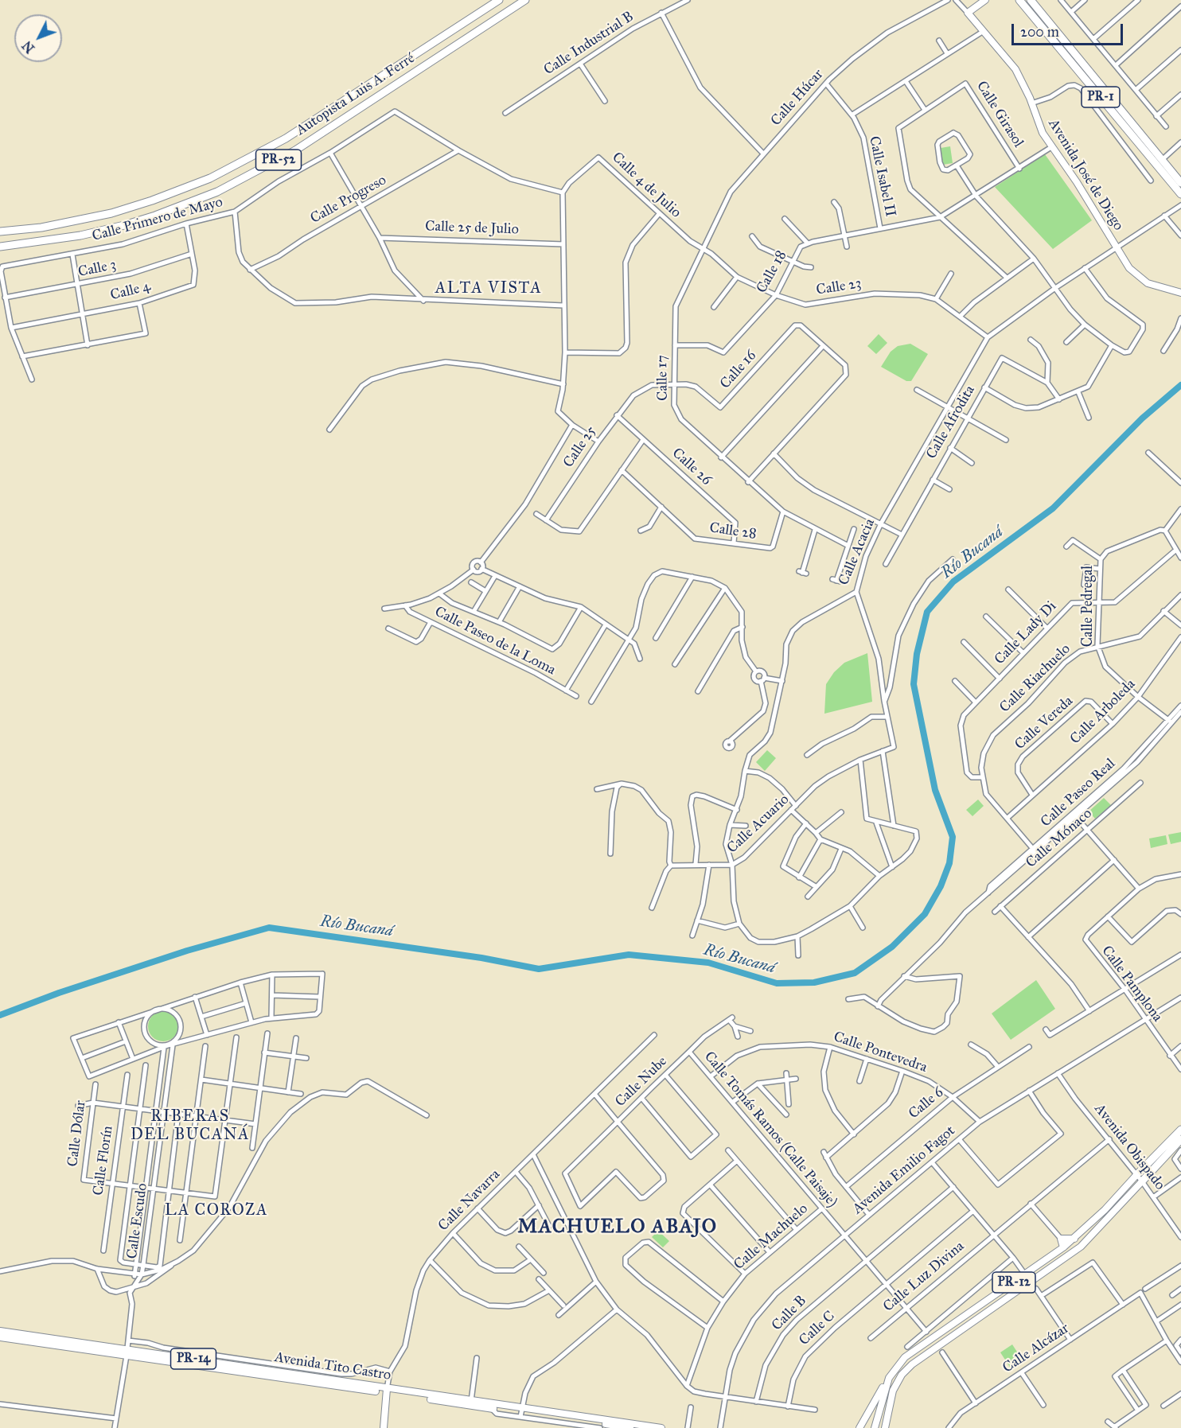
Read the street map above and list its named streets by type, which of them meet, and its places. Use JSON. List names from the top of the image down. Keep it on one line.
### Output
{"streets":{"highway":["Autopista Luis A. Ferré","PR-1","PR-52","PR-12"],"main road":["PR-14","Avenida Tito Castro"],"street":["Calle Industrial B","Calle Húcar","Calle Girasol","Avenida José de Diego","Calle Isabel II","Calle 4 de Julio","Calle Progreso","Calle Primero de Mayo","Calle 25 de Julio","Calle 3","Calle 18","Calle 23","Calle 4","Calle 16","Calle 17","Calle Afrodita","Calle 25","Calle 26","Calle 28","Calle Acacia","Calle Pedregal","Calle Lady Di","Calle Paseo de la Loma","Calle Riachuelo","Calle Arboleda","Calle Vereda","Calle Paseo Real","Calle Acuario","Calle Mónaco","Calle Pamplona","Calle Pontevedra","Calle Nube","Calle 6","Calle Tomás Ramos (Calle Paisaje)","Calle Dólar","Avenida Obispado","Calle Florín","Avenida Emilio Fagot","Calle Navarra","Calle Escudo","Calle Machuelo","Calle Luz Divina","Calle B","Calle C","Calle Alcázar"]},"crossings":[["Calle Húcar","Calle Isabel II"],["Calle Húcar","Calle 4 de Julio"],["Calle Húcar","Calle 23"],["Calle Húcar","Calle 17"],["Avenida José de Diego","Calle Acacia"],["Calle 4 de Julio","Calle Primero de Mayo"],["Calle 4 de Julio","Calle 23"],["Calle 4 de Julio","Calle 17"],["Calle Progreso","Calle Primero de Mayo"],["Calle Primero de Mayo","Calle 4"],["Calle 3","Calle 4"],["Calle 18","Calle 23"],["Calle 18","Calle 17"],["Calle 23","Calle 17"],["Calle 16","Calle 17"],["Calle 16","Calle 25"],["Calle 17","Calle 25"],["Calle 17","Calle 28"],["Calle 25","Calle 26"],["Calle 26","Calle 28"],["Calle Acacia","Calle Acuario"],["Calle Pedregal","Calle Lady Di"],["Calle Pedregal","Calle Riachuelo"],["Calle Pedregal","Calle Arboleda"],["Calle Pedregal","Calle Paseo Real"],["Calle Lady Di","Calle Riachuelo"],["Calle Arboleda","Calle Vereda"],["Calle Pamplona","Avenida Emilio Fagot"],["Calle Pontevedra","Calle 6"],["Calle Pontevedra","Calle Tomás Ramos (Calle Paisaje)"],["Calle Pontevedra","Avenida Emilio Fagot"],["Calle Nube","Calle Tomás Ramos (Calle Paisaje)"],["Calle Tomás Ramos (Calle Paisaje)","Avenida Emilio Fagot"],["Calle Tomás Ramos (Calle Paisaje)","Calle Machuelo"],["Calle Tomás Ramos (Calle Paisaje)","Calle Luz Divina"],["Calle Tomás Ramos (Calle Paisaje)","Calle B"],["Calle Tomás Ramos (Calle Paisaje)","Calle C"],["Calle Dólar","Calle Florín"],["Calle Dólar","Calle Escudo"],["Avenida Obispado","Avenida Emilio Fagot"],["Avenida Obispado","Calle Luz Divina"],["Avenida Obispado","PR-12"],["Calle Navarra","Avenida Tito Castro"]],"districts":["ALTA VISTA","RIBERAS DEL BUCANÁ","LA COROZA","MACHUELO ABAJO"],"water":["Río Bucaná"],"scale_bar":"200 m","north":"bottom left"}
